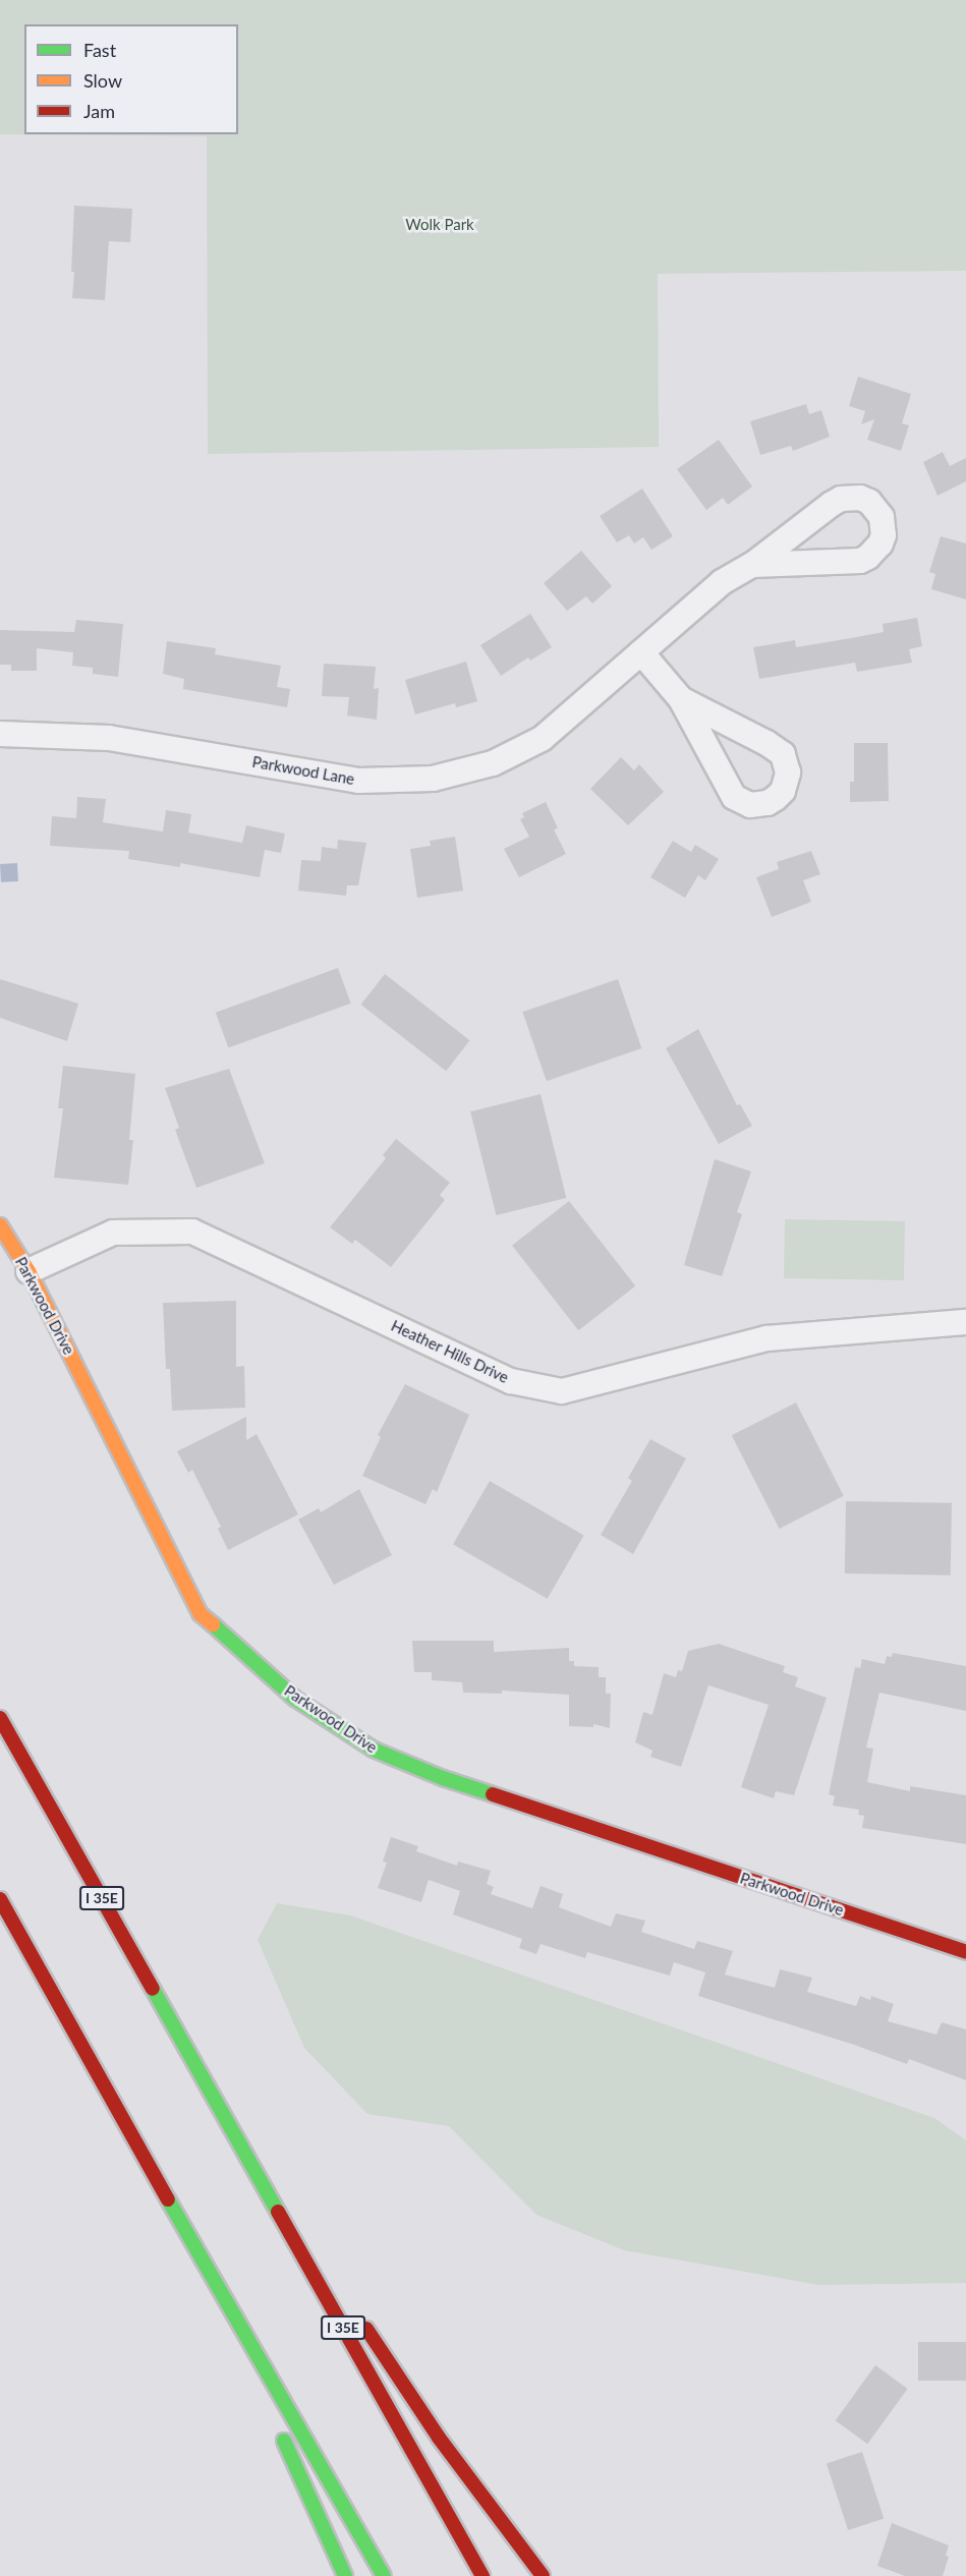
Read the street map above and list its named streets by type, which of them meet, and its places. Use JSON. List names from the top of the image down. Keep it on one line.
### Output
{"streets":{"main road":["Parkwood Drive","I 35E"],"street":["Parkwood Lane","Heather Hills Drive"]},"crossings":[["Parkwood Drive","Heather Hills Drive"]],"parks":["Wolk Park"],"legend":["Fast","Slow","Jam"]}
